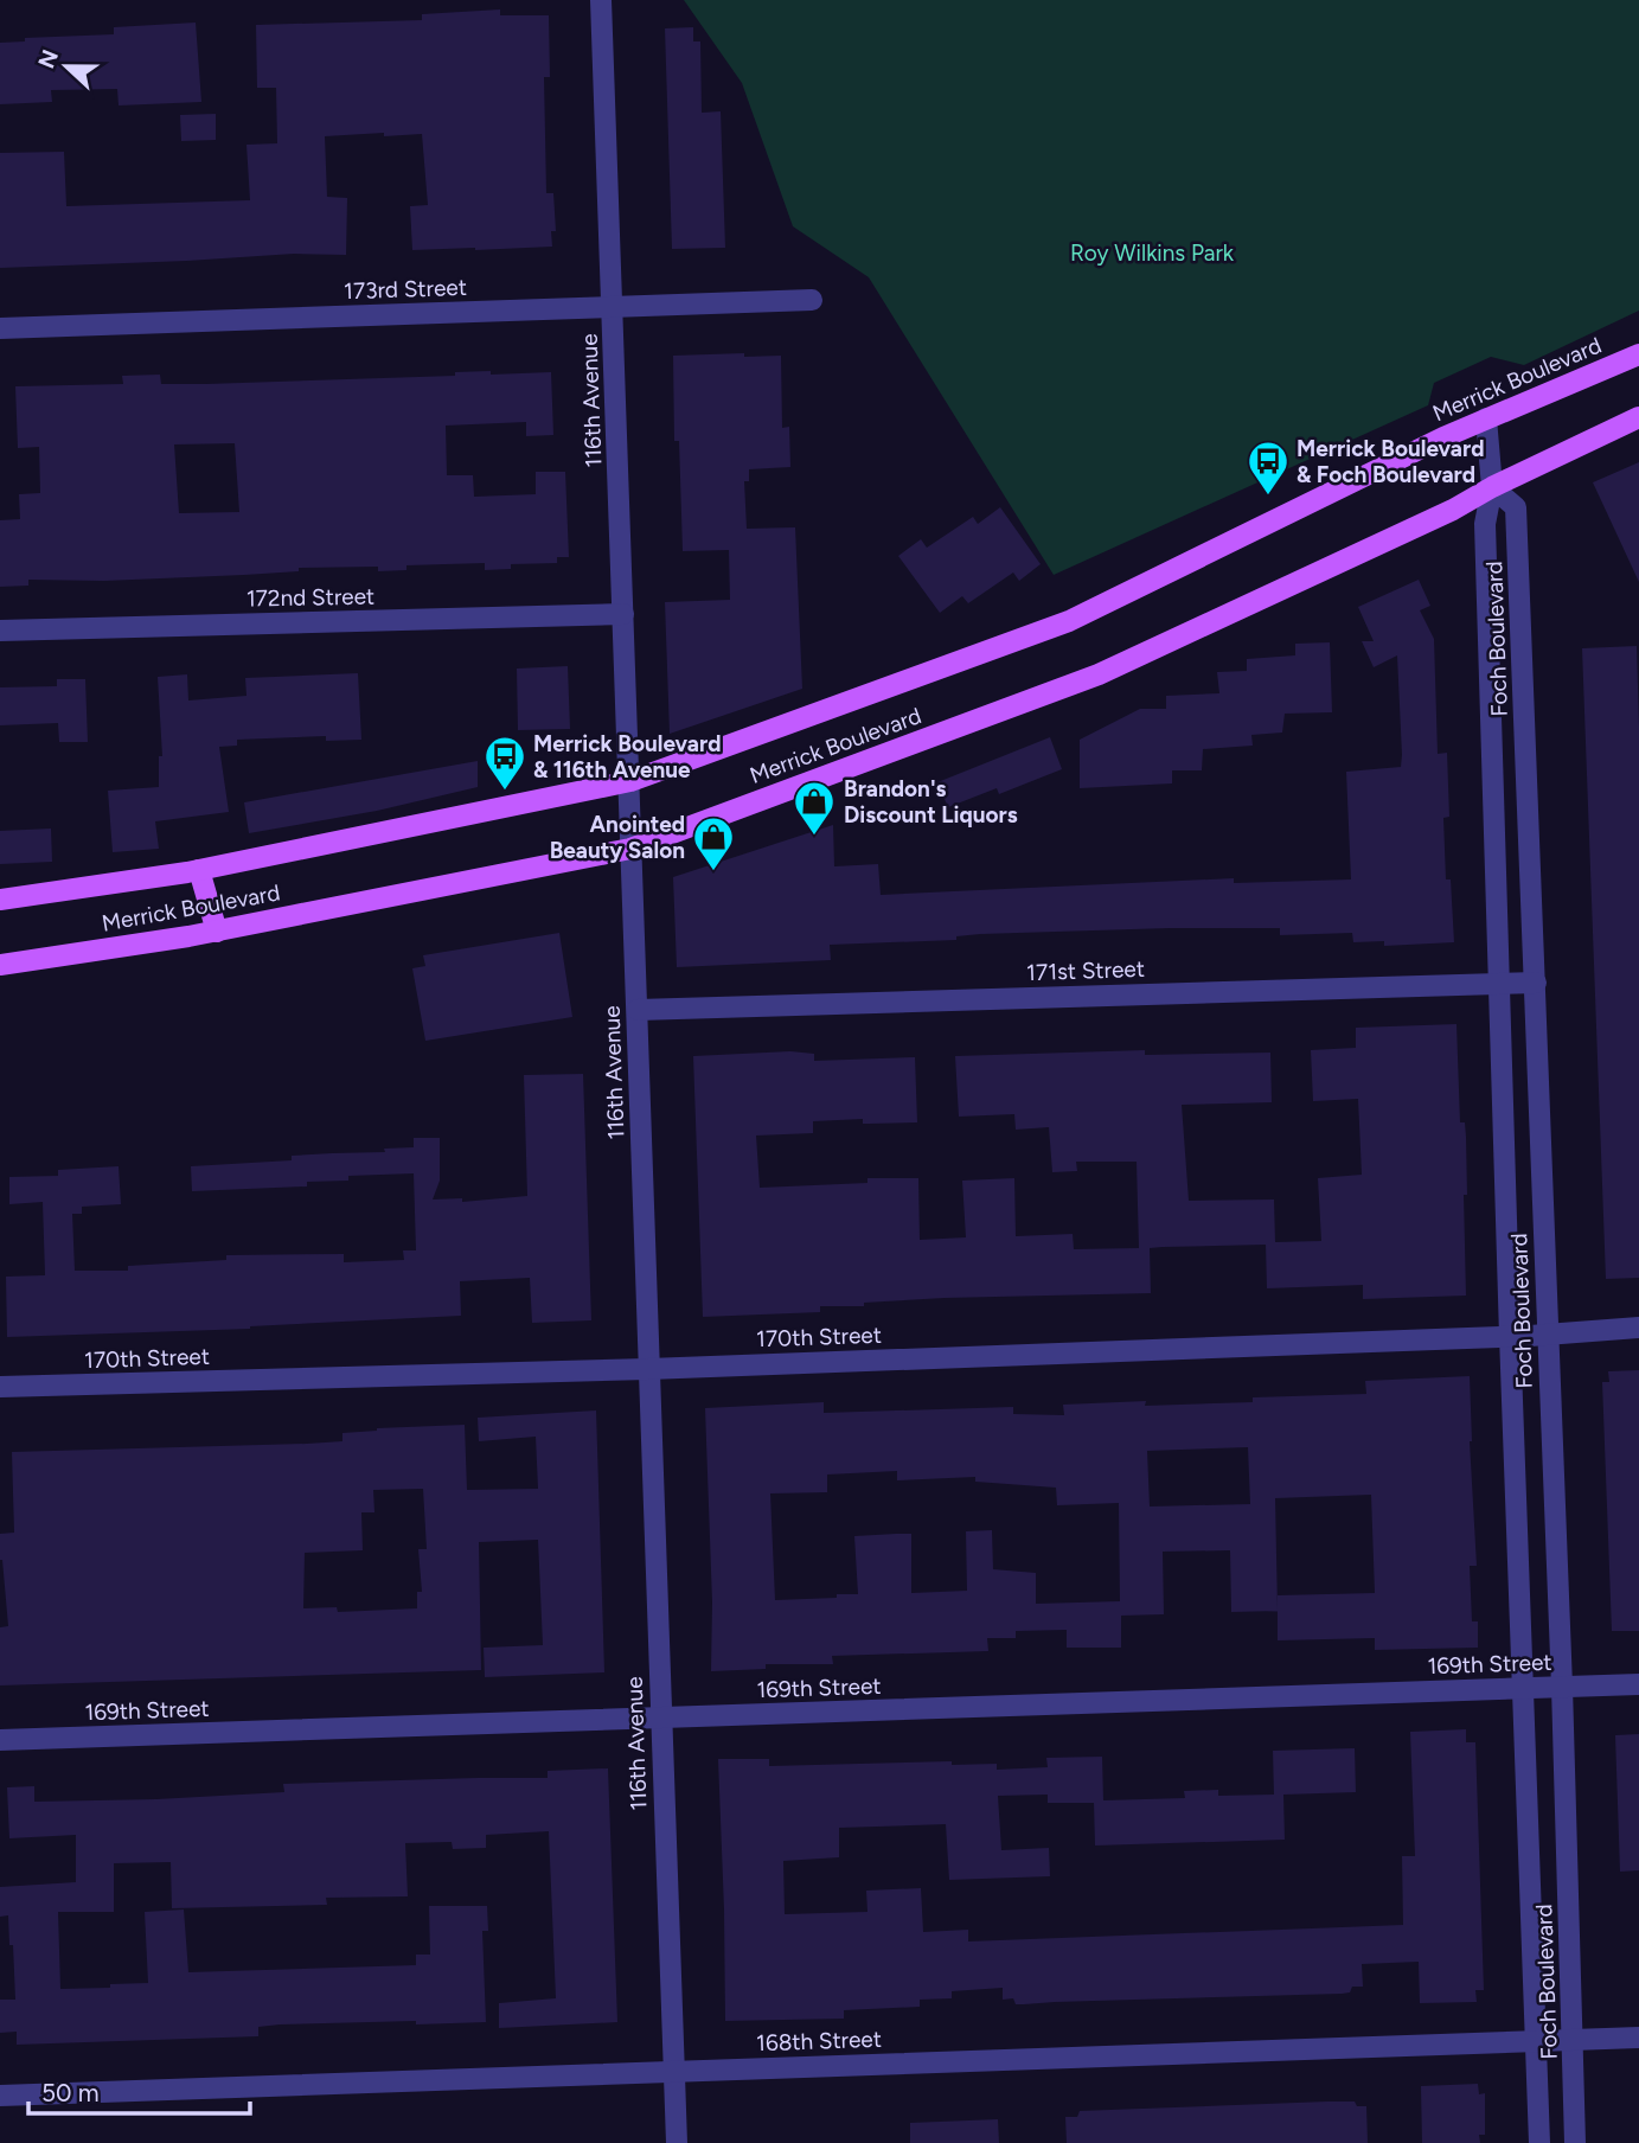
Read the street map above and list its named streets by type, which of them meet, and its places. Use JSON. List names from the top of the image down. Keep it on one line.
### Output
{"streets":{"main road":["Merrick Boulevard"],"street":["173rd Street","116th Avenue","172nd Street","Foch Boulevard","171st Street","170th Street","169th Street","168th Street"]},"crossings":[["173rd Street","116th Avenue"],["Merrick Boulevard","116th Avenue"],["Merrick Boulevard","Foch Boulevard"],["116th Avenue","172nd Street"],["116th Avenue","171st Street"],["116th Avenue","170th Street"],["116th Avenue","169th Street"],["116th Avenue","168th Street"],["Foch Boulevard","171st Street"],["Foch Boulevard","170th Street"],["Foch Boulevard","169th Street"],["Foch Boulevard","168th Street"]],"parks":["Roy Wilkins Park"],"places":{"bus stop":["Merrick Boulevard & Foch Boulevard","Merrick Boulevard & 116th Avenue"],"shop":["Brandon's Discount Liquors","Anointed Beauty Salon"]},"scale_bar":"50 m","north":"left"}
